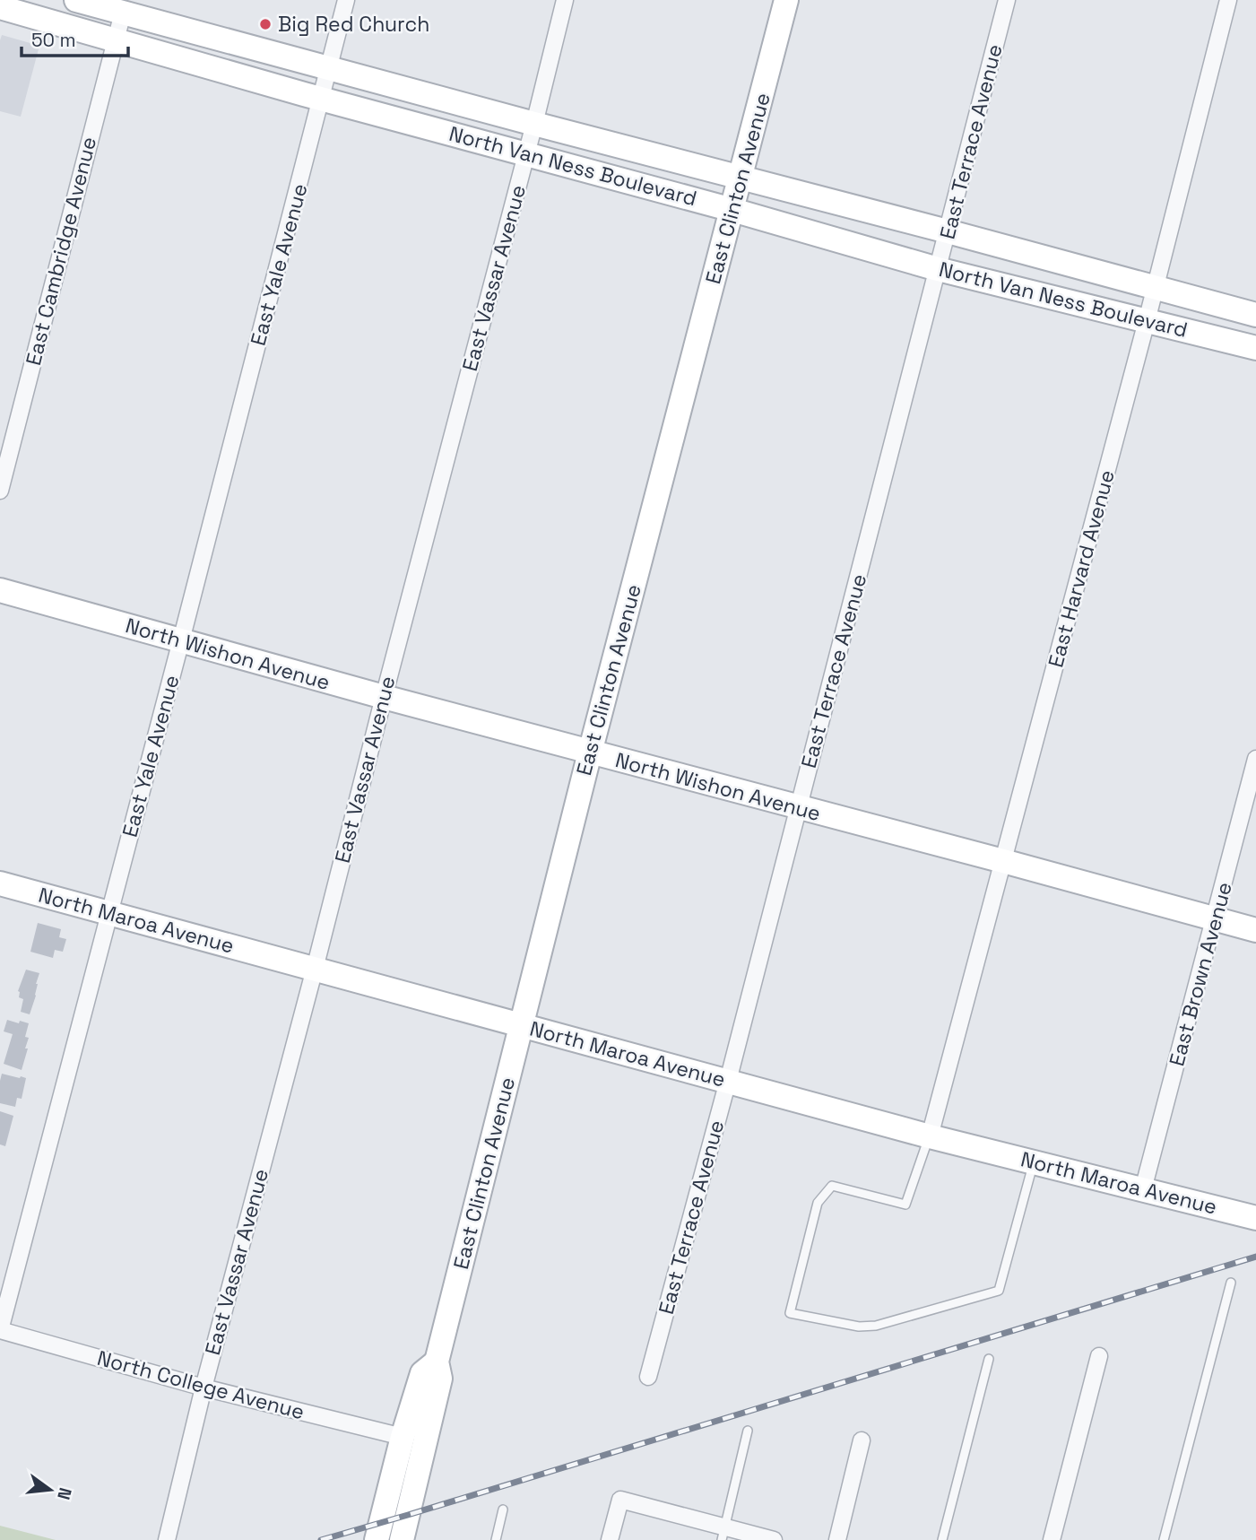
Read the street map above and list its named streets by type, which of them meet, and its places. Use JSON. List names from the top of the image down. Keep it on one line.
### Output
{"streets":{"main road":["North Van Ness Boulevard","East Clinton Avenue","North Wishon Avenue","North Maroa Avenue"],"street":["East Terrace Avenue","East Cambridge Avenue","East Yale Avenue","East Vassar Avenue","East Harvard Avenue","East Brown Avenue","North College Avenue"]},"crossings":[["East Terrace Avenue","North Van Ness Boulevard"],["East Terrace Avenue","North Wishon Avenue"],["East Terrace Avenue","North Maroa Avenue"],["North Van Ness Boulevard","East Clinton Avenue"],["North Van Ness Boulevard","East Cambridge Avenue"],["North Van Ness Boulevard","East Yale Avenue"],["North Van Ness Boulevard","East Vassar Avenue"],["North Van Ness Boulevard","East Harvard Avenue"],["East Clinton Avenue","North Wishon Avenue"],["East Clinton Avenue","North Maroa Avenue"],["East Clinton Avenue","North College Avenue"],["East Yale Avenue","North Wishon Avenue"],["East Yale Avenue","North Maroa Avenue"],["East Yale Avenue","North College Avenue"],["East Vassar Avenue","North Wishon Avenue"],["East Vassar Avenue","North Maroa Avenue"],["East Vassar Avenue","North College Avenue"],["East Harvard Avenue","North Wishon Avenue"],["East Harvard Avenue","North Maroa Avenue"],["North Wishon Avenue","East Brown Avenue"],["North Maroa Avenue","East Brown Avenue"]],"places":["Big Red Church"],"scale_bar":"50 m","north":"right"}
